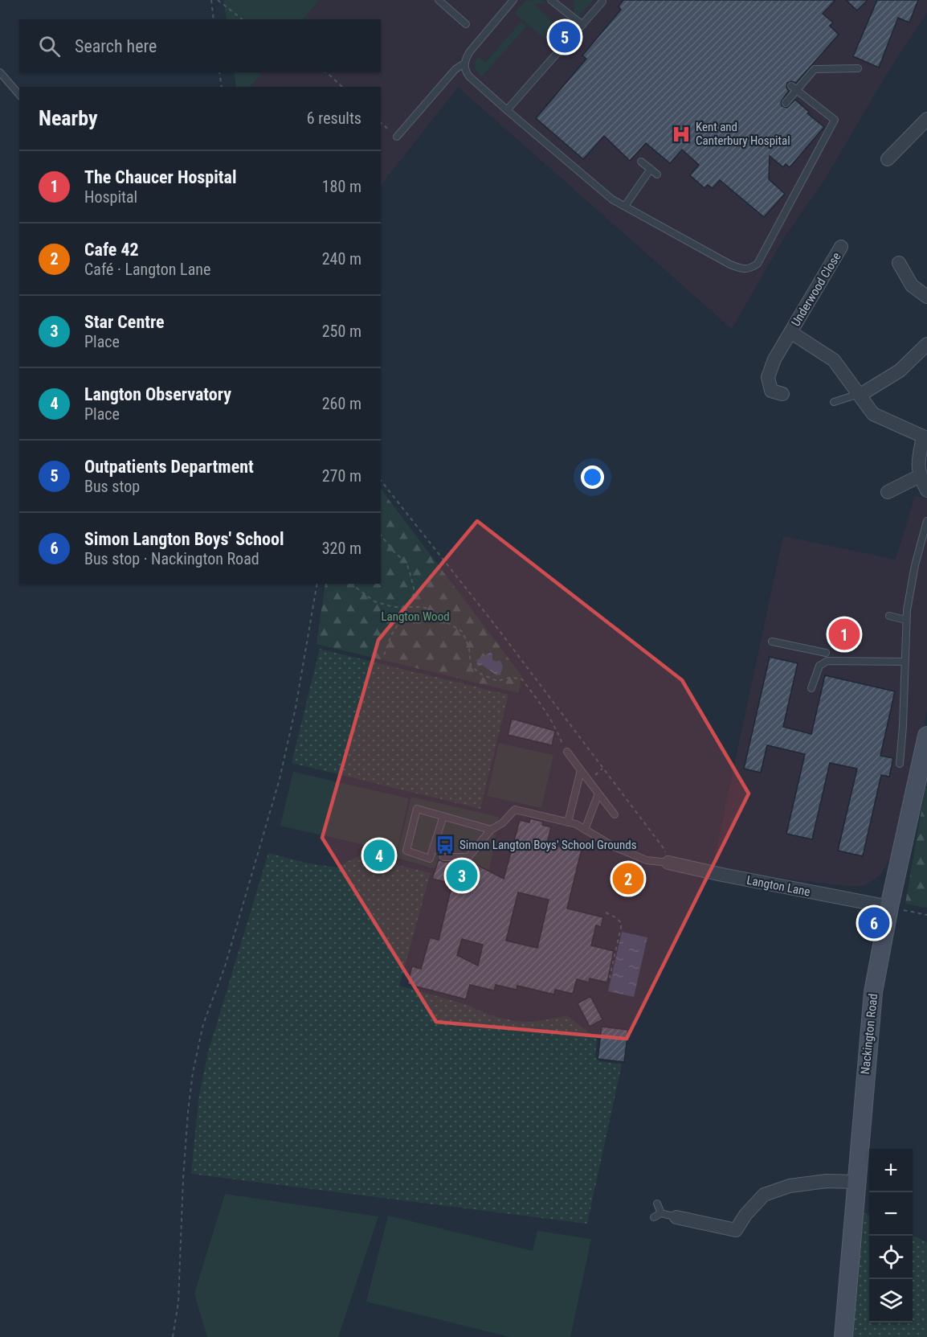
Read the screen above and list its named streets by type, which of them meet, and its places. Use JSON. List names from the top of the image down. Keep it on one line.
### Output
{"streets":{"main road":["Nackington Road"],"street":["Underwood Close","Langton Lane"]},"crossings":[["Langton Lane","Nackington Road"]],"parks":["Langton Wood"],"places":{"hospital":["Kent and Canterbury Hospital"],"bus stop":["Simon Langton Boys' School Grounds"]},"page":{"pins":["5","1","4","3","2","6"],"search":"Search here","heading":["Nearby","6 results"],"list":[{"mark":"1","name":"The Chaucer Hospital","note":"Hospital","value":"180 m"},{"mark":"2","name":"Cafe 42","note":"Café · Langton Lane","value":"240 m"},{"mark":"3","name":"Star Centre","note":"Place","value":"250 m"},{"mark":"4","name":"Langton Observatory","note":"Place","value":"260 m"},{"mark":"5","name":"Outpatients Department","note":"Bus stop","value":"270 m"},{"mark":"6","name":"Simon Langton Boys' School","note":"Bus stop · Nackington Road","value":"320 m"}],"map_buttons":["+","−"]}}
